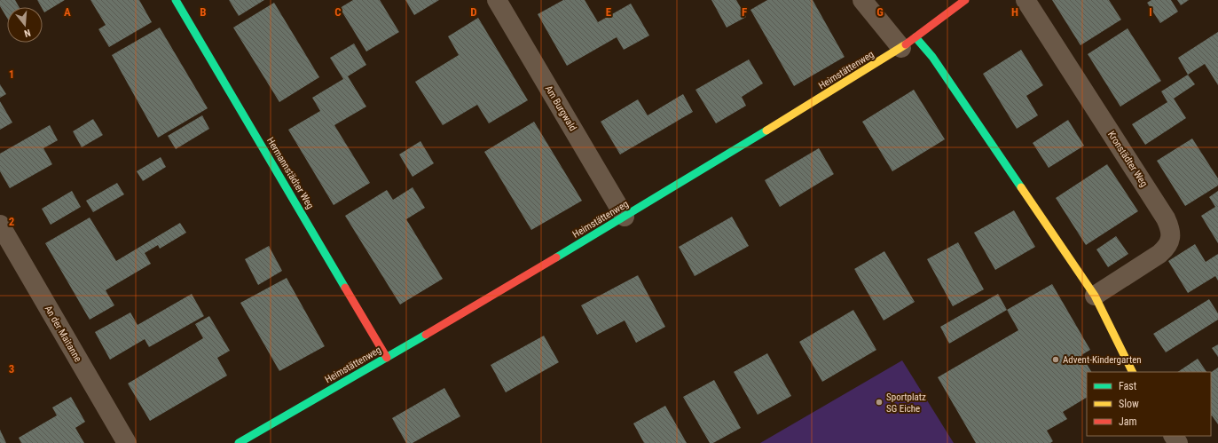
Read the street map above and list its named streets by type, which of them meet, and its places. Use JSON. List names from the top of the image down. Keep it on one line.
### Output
{"streets":{"street":["Heimstättenweg","Am Burgwald","Kronstädter Weg","Hermannstädter Weg","An der Maitanne"]},"crossings":[["Heimstättenweg","Am Burgwald"],["Heimstättenweg","Hermannstädter Weg"]],"places":["Advent-Kindergarten","Sportplatz SG Eiche"],"legend":["Fast","Slow","Jam"],"north":"bottom","grid":{"columns":["A","B","C","D","E","F","G","H","I"],"rows":["1","2","3"]}}
